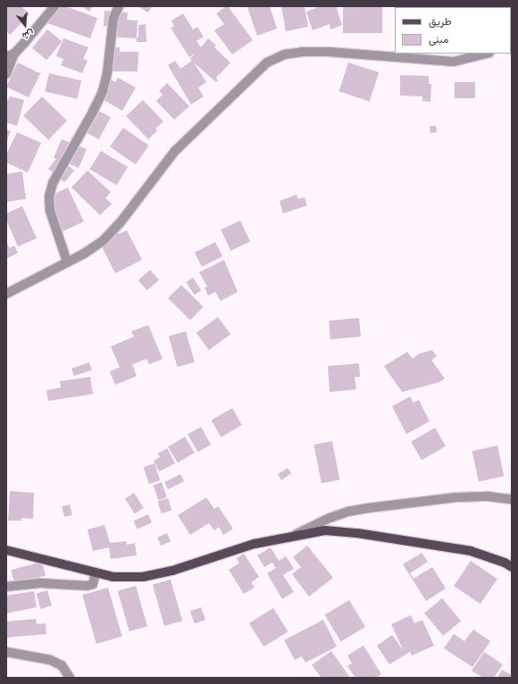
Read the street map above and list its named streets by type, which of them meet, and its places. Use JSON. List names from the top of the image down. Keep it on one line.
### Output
{"legend":["طريق","مبنى"],"north":"bottom"}
